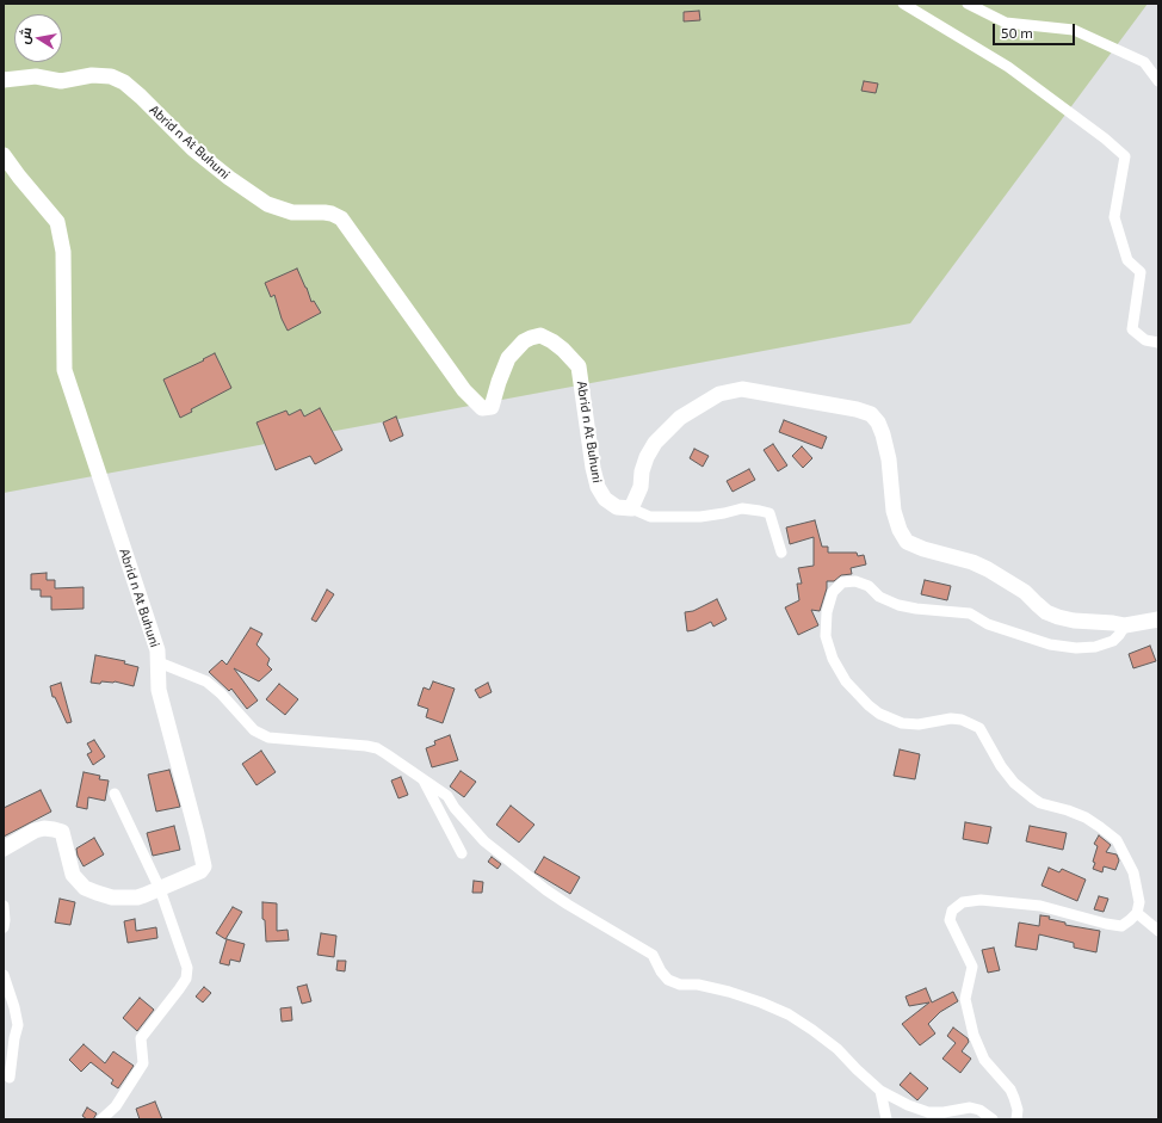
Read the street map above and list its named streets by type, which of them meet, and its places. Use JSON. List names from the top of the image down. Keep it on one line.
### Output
{"streets":{"street":["Abrid n At Buhuni"]},"scale_bar":"50 m","north":"left"}
